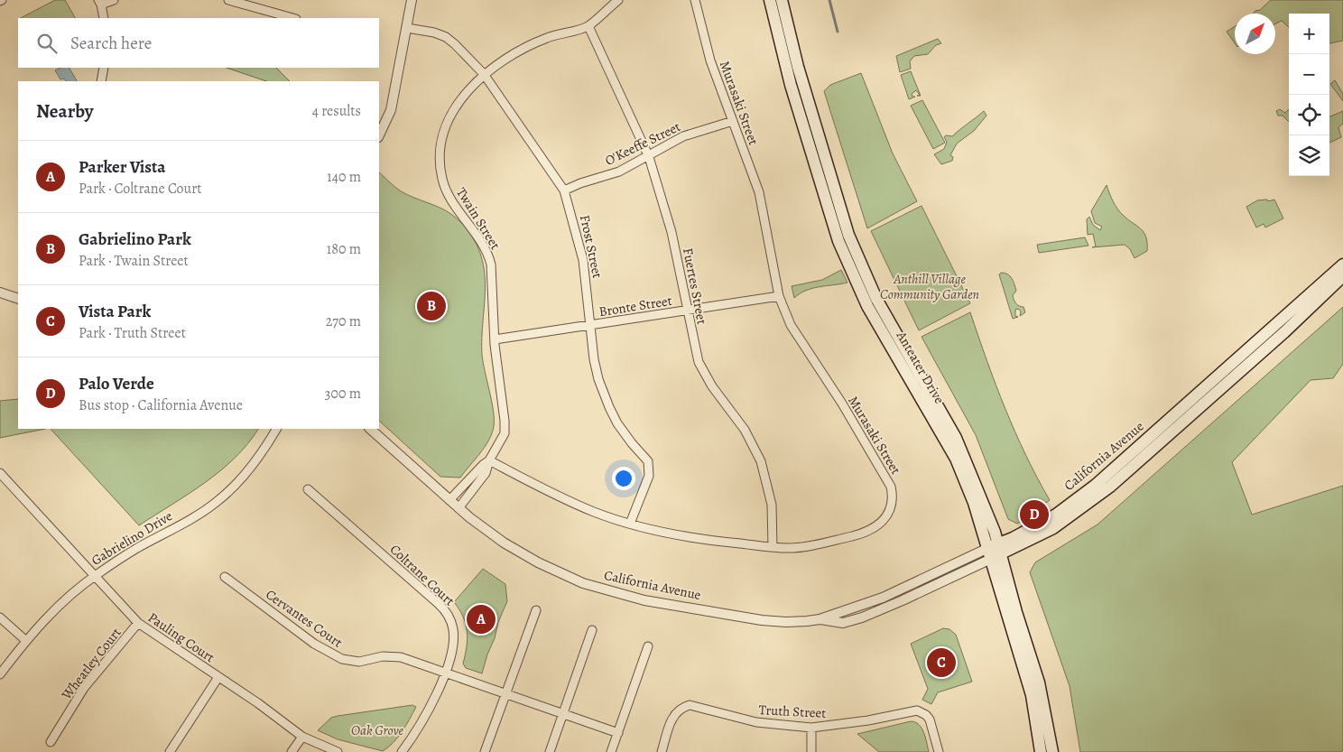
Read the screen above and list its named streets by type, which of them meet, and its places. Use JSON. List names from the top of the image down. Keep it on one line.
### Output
{"streets":{"main road":["Anteater Drive","California Avenue"],"street":["Murasaki Street","O'Keeffe Street","Twain Street","Frost Street","Fuertes Street","Bronte Street","Gabrielino Drive","Coltrane Court","Cervantes Court","Pauling Court","Wheatley Court","Truth Street"]},"crossings":[["Murasaki Street","O'Keeffe Street"],["Murasaki Street","Twain Street"],["Murasaki Street","Frost Street"],["Murasaki Street","Fuertes Street"],["Murasaki Street","Bronte Street"],["O'Keeffe Street","Frost Street"],["O'Keeffe Street","Fuertes Street"],["Twain Street","Frost Street"],["Twain Street","Fuertes Street"],["Twain Street","Bronte Street"],["Twain Street","California Avenue"],["Frost Street","Bronte Street"],["Fuertes Street","Bronte Street"],["Anteater Drive","California Avenue"],["Gabrielino Drive","Pauling Court"],["Coltrane Court","Cervantes Court"],["Pauling Court","Wheatley Court"]],"parks":["Anthill Village Community Garden","Oak Grove"],"north":"top right","page":{"map_buttons":["+","−"],"search":"Search here","heading":["Nearby","4 results"],"list":[{"mark":"A","name":"Parker Vista","note":"Park · Coltrane Court","value":"140 m"},{"mark":"B","name":"Gabrielino Park","note":"Park · Twain Street","value":"180 m"},{"mark":"C","name":"Vista Park","note":"Park · Truth Street","value":"270 m"},{"mark":"D","name":"Palo Verde","note":"Bus stop · California Avenue","value":"300 m"}],"pins":["B","D","A","C"]}}
